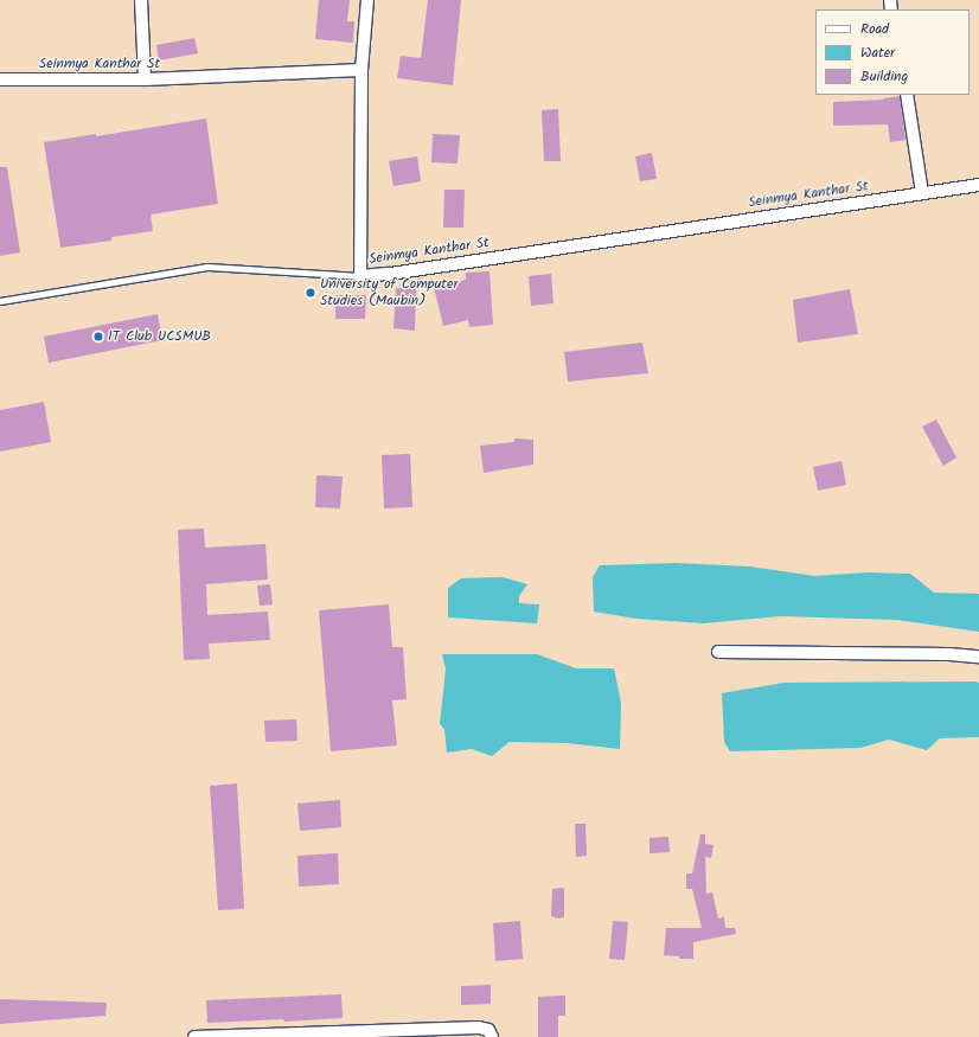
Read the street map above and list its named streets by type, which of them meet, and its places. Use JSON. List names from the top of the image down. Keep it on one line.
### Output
{"streets":{"street":["Seinmya Kanthar St"]},"places":["University of Computer Studies (Maubin)","IT Club UCSMUB"],"legend":["Road","Water","Building"]}
